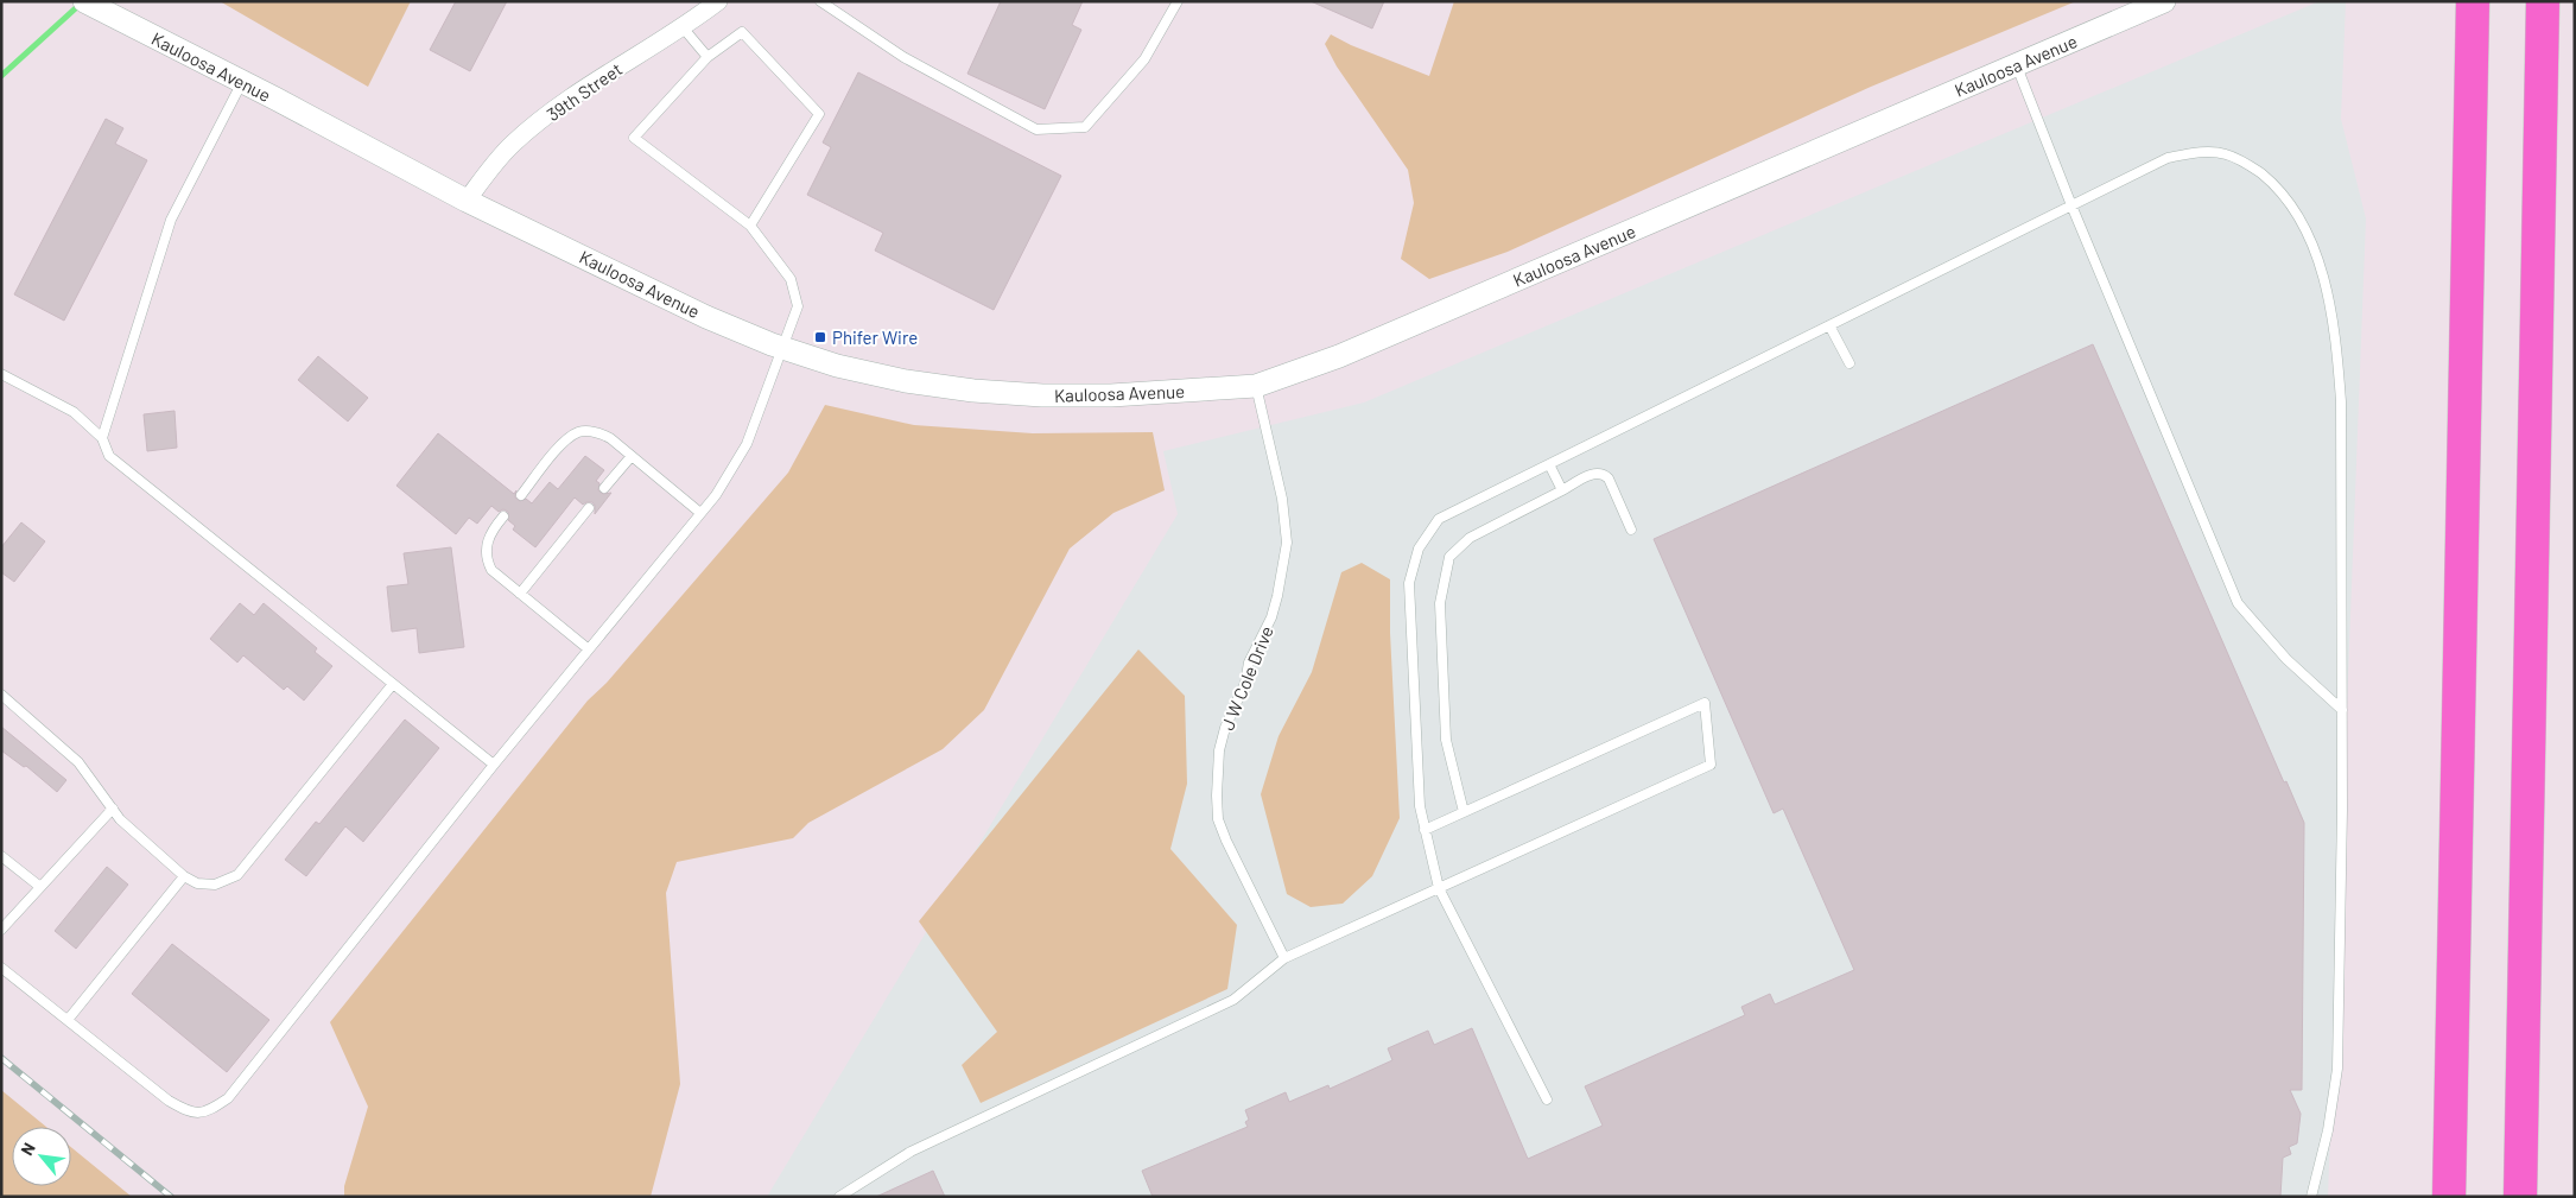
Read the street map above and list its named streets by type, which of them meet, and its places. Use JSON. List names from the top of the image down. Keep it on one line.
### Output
{"streets":{"street":["Kauloosa Avenue","39th Street"],"lane":["J W Cole Drive"]},"crossings":[["Kauloosa Avenue","39th Street"],["Kauloosa Avenue","J W Cole Drive"]],"places":{"transit":["Phifer Wire"]},"north":"top left"}
